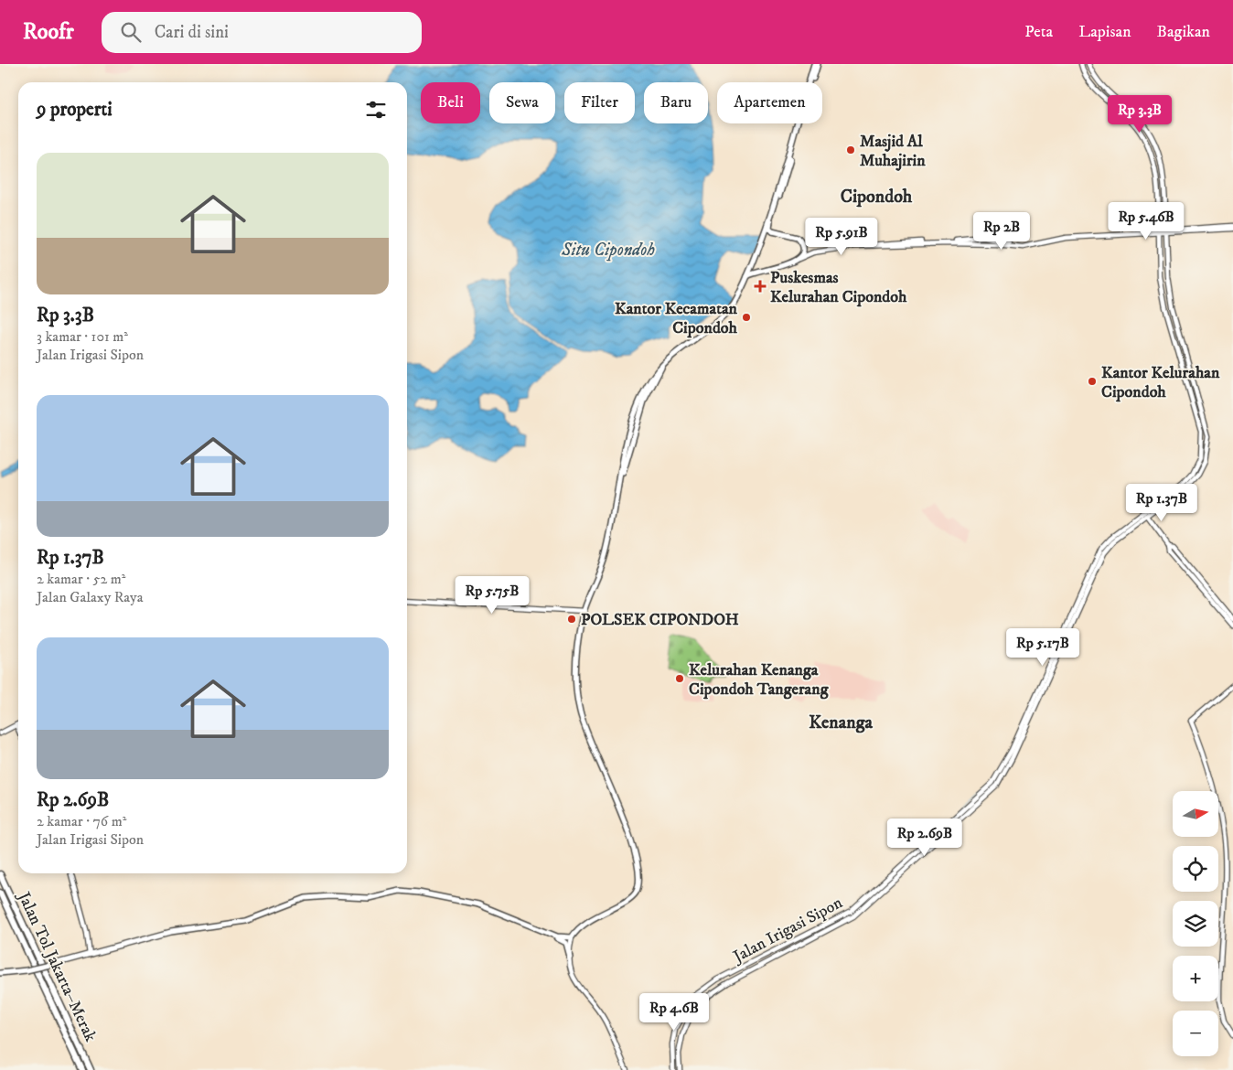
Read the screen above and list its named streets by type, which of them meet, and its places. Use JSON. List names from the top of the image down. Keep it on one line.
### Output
{"streets":{"highway":["Jalan Tol Jakarta–Merak"],"street":["Jalan Irigasi Sipon"]},"districts":["Cipondoh","Kenanga"],"water":["Situ Cipondoh"],"places":{"other":["Masjid Al Muhajirin","Kantor Kecamatan Cipondoh","Kantor Kelurahan Cipondoh","POLSEK CIPONDOH","Kelurahan Kenanga Cipondoh Tangerang"],"health":["Puskesmas Kelurahan Cipondoh"]},"north":"right","page":{"header":"Roofr","search":"Cari di sini","nav":["Peta","Lapisan","Bagikan"],"chip":["Beli","Sewa","Filter","Baru","Apartemen"],"heading":"9 properti","price":["Rp 3.3B","Rp 5.46B","Rp 2B","Rp 5.91B","Rp 1.37B","Rp 5.75B","Rp 5.17B","Rp 2.69B","Rp 4.6B"],"list":[{"name":"Rp 3.3B","note":"3 kamar · 101 m² · Jalan Irigasi Sipon"},{"name":"Rp 1.37B","note":"2 kamar · 52 m² · Jalan Galaxy Raya"},{"name":"Rp 2.69B","note":"2 kamar · 76 m² · Jalan Irigasi Sipon"}],"map_buttons":["+","−"]}}
